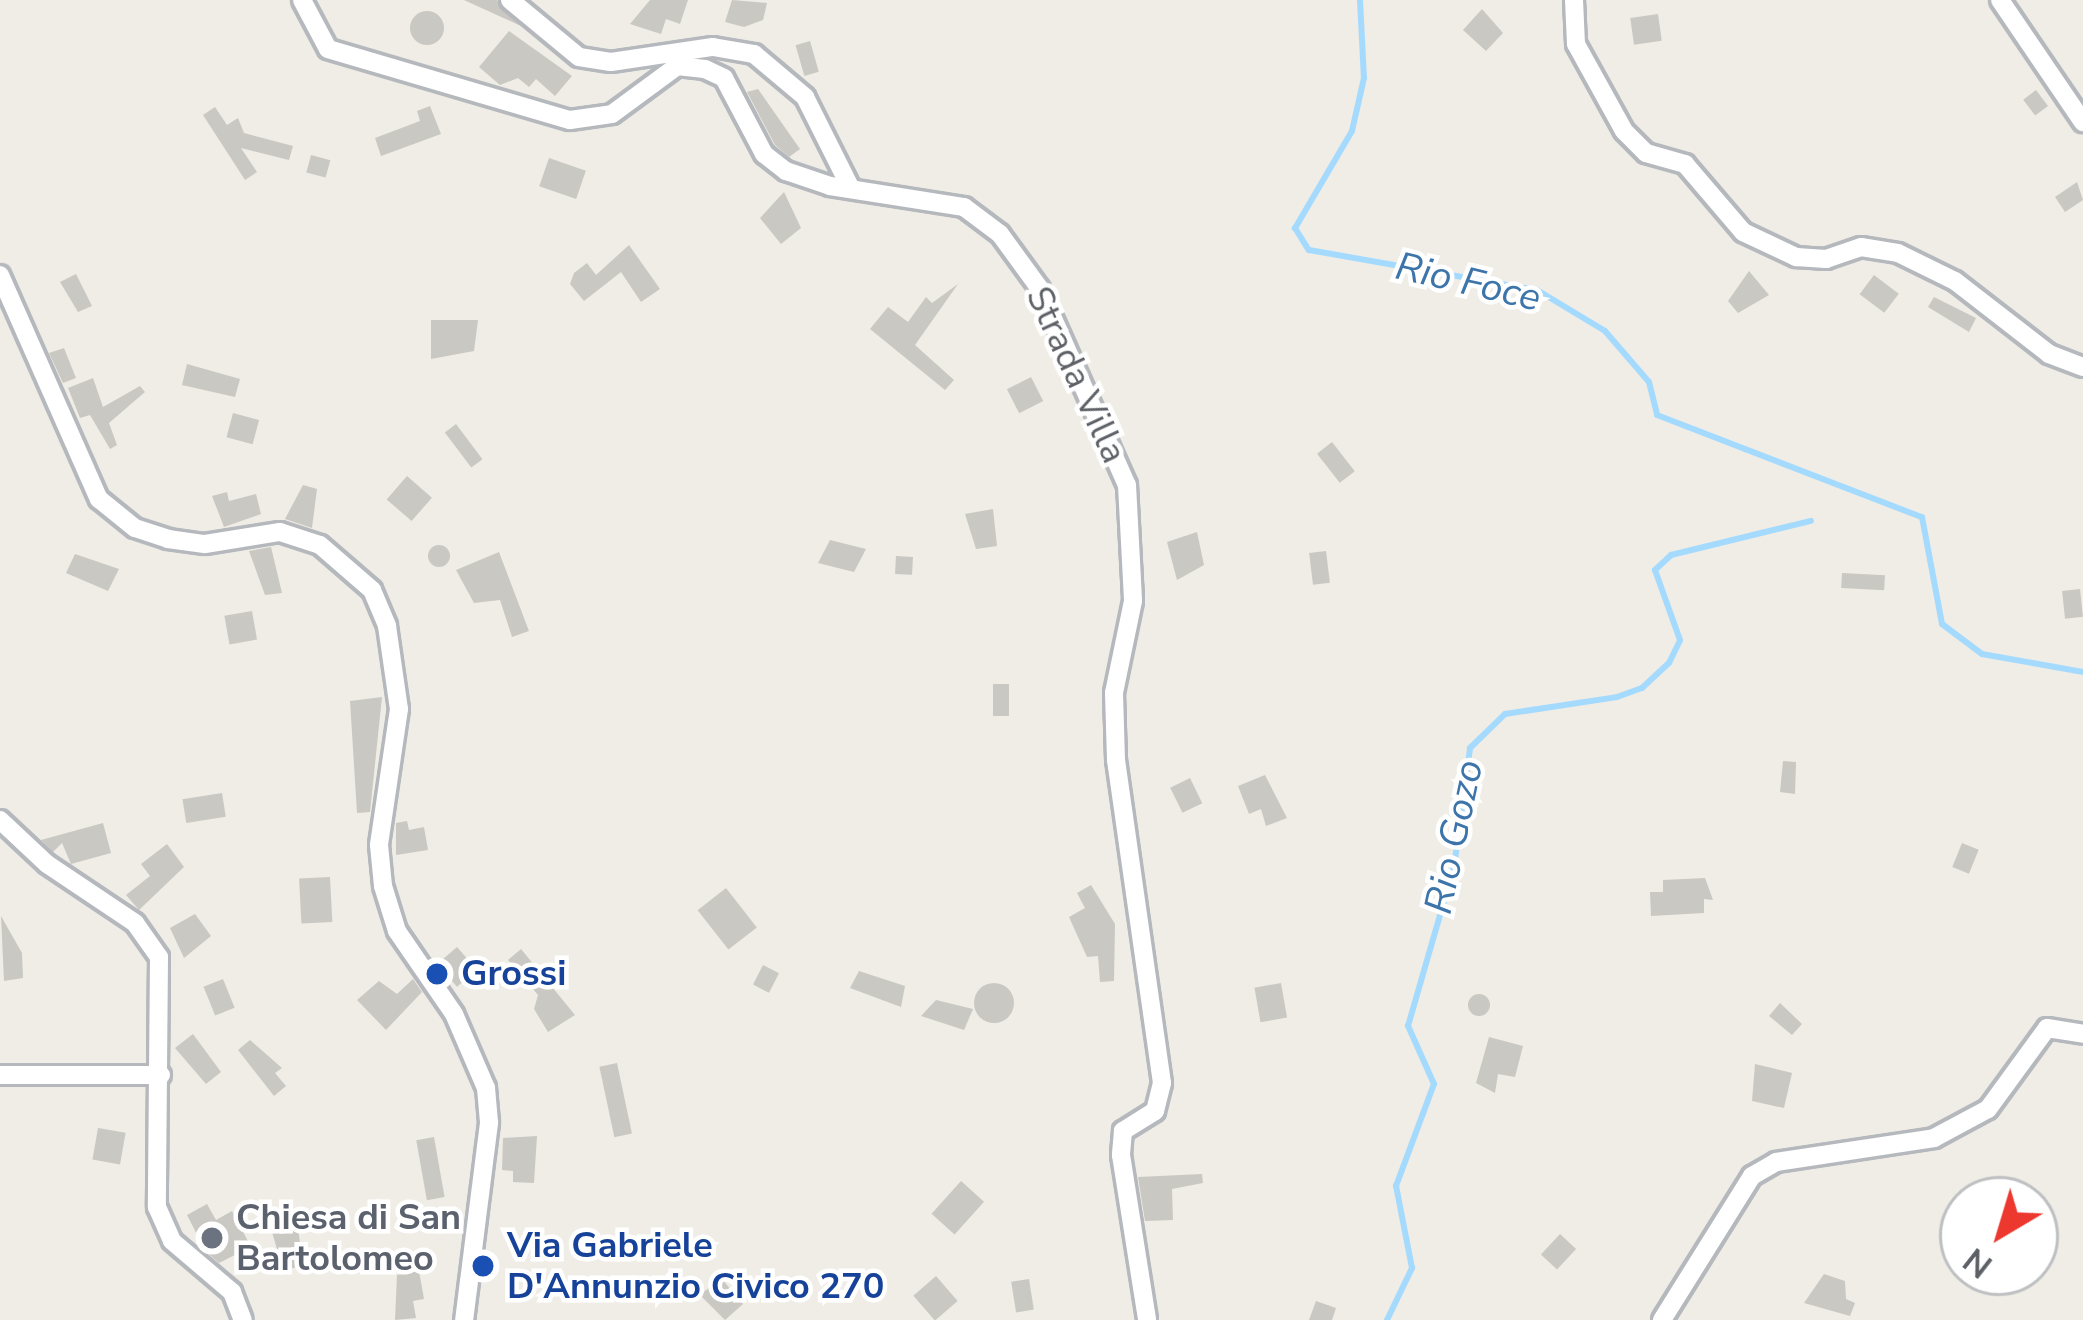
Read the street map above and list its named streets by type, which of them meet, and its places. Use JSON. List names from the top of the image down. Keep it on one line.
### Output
{"streets":{"street":["Strada Villa"]},"water":["Rio Foce","Rio Gozo"],"places":["Grossi","Chiesa di San Bartolomeo","Via Gabriele D'Annunzio Civico 270"],"north":"bottom left"}
